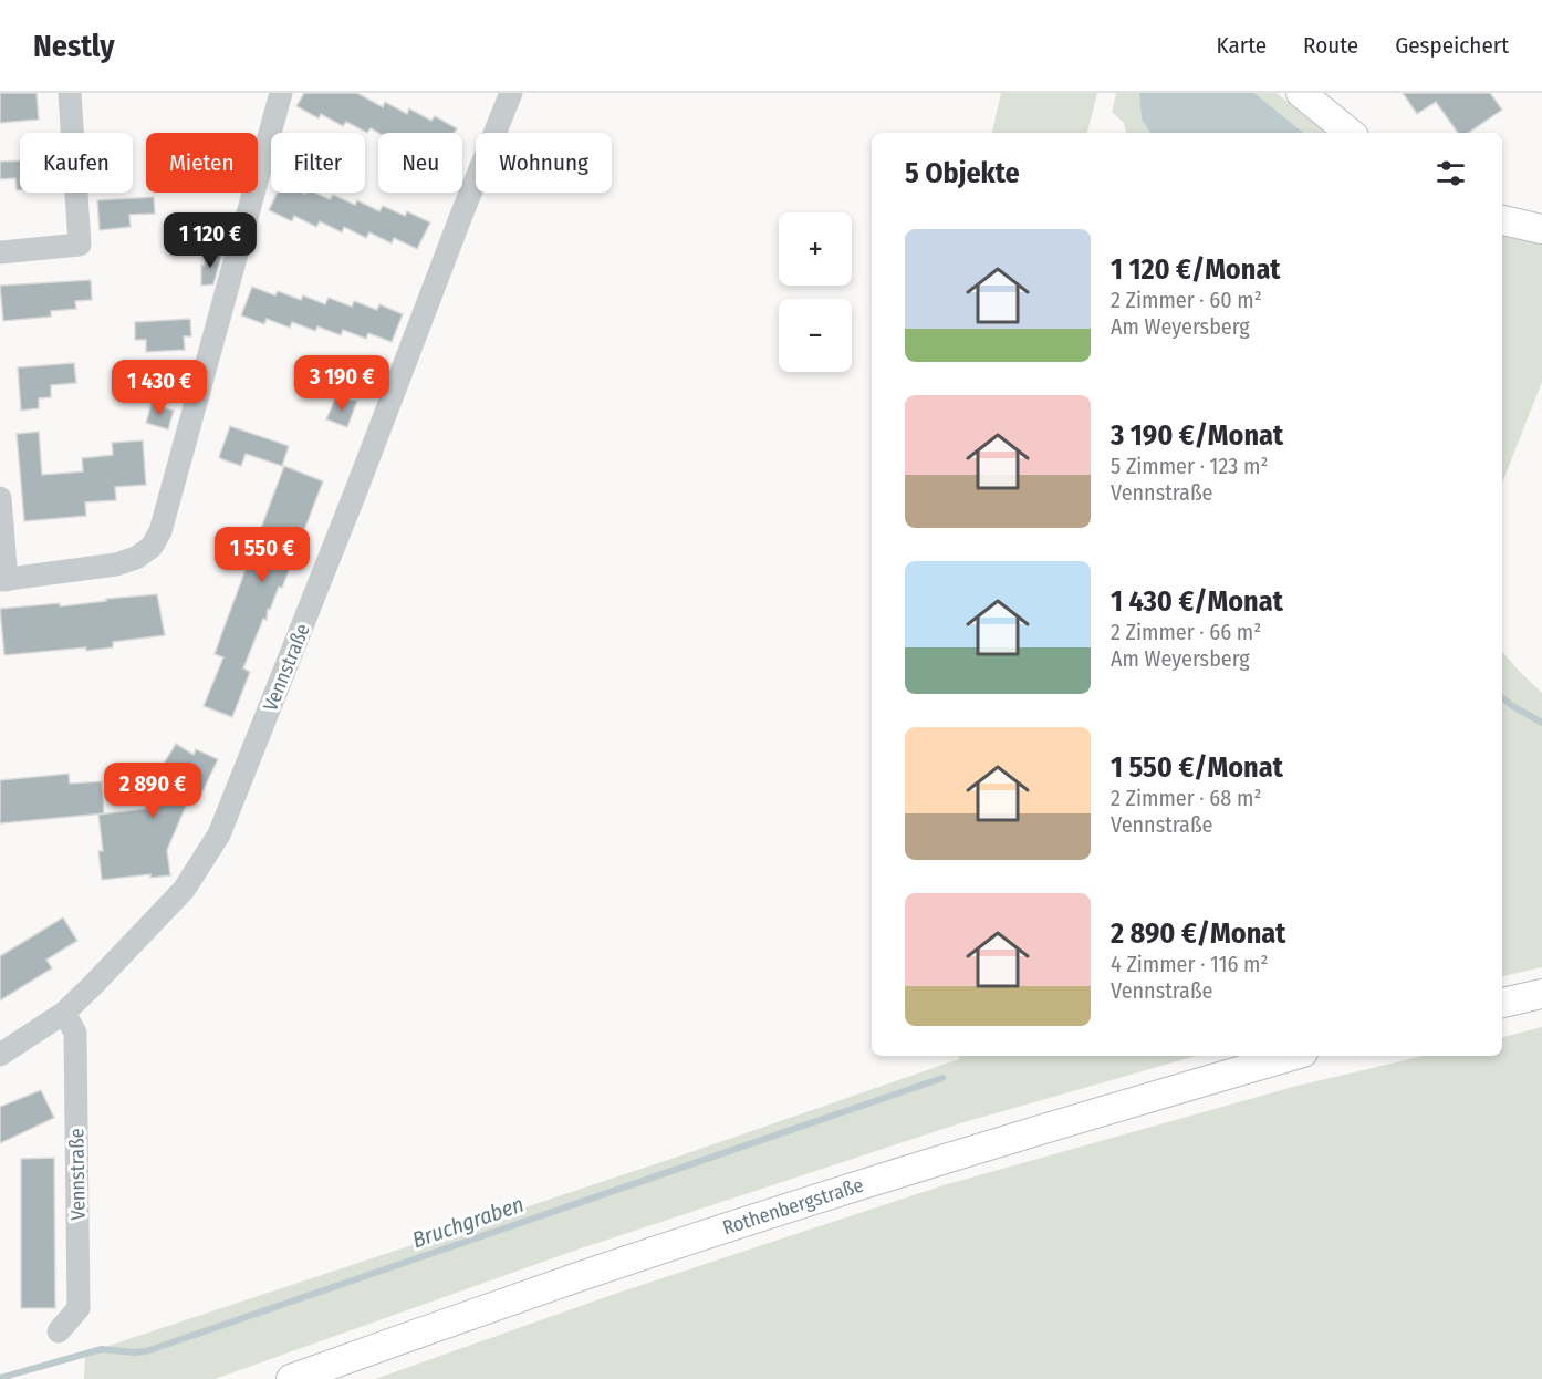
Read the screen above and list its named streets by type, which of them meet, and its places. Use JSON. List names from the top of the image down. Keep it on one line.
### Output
{"streets":{"main road":["Rothenbergstraße"],"street":["Vennstraße"]},"water":["Bruchgraben"],"page":{"header":"Nestly","nav":["Karte","Route","Gespeichert"],"chip":["Kaufen","Mieten","Filter","Neu","Wohnung"],"heading":"5 Objekte","map_buttons":["+","−"],"price":["1 120 €","3 190 €","1 430 €","1 550 €","2 890 €"],"list":[{"name":"1 120 €/Monat","note":"2 Zimmer · 60 m² · Am Weyersberg"},{"name":"3 190 €/Monat","note":"5 Zimmer · 123 m² · Vennstraße"},{"name":"1 430 €/Monat","note":"2 Zimmer · 66 m² · Am Weyersberg"},{"name":"1 550 €/Monat","note":"2 Zimmer · 68 m² · Vennstraße"},{"name":"2 890 €/Monat","note":"4 Zimmer · 116 m² · Vennstraße"}]}}
